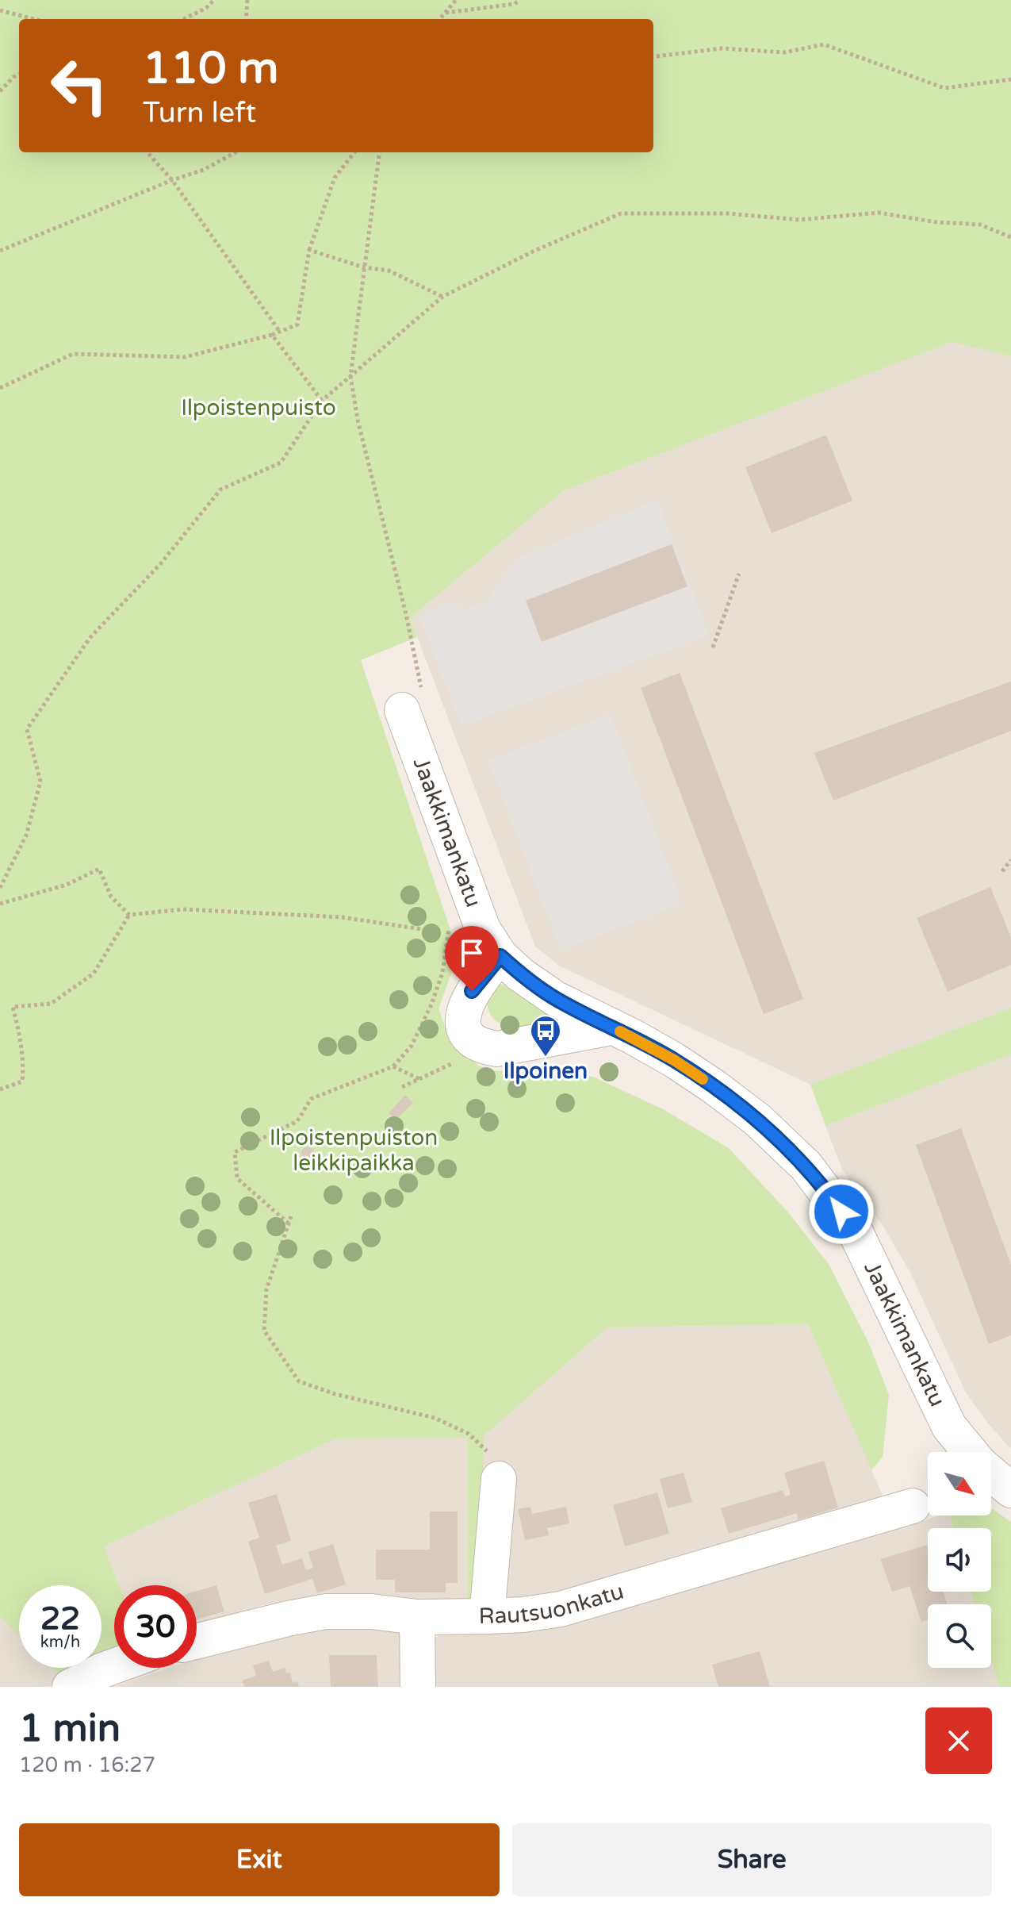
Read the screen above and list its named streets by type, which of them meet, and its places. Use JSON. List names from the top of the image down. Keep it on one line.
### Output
{"streets":{"street":["Jaakkimankatu","Rautsuonkatu"]},"parks":["Ilpoistenpuisto","Ilpoistenpuiston leikkipaikka"],"places":{"bus stop":["Ilpoinen"]},"north":"bottom right","page":{"turn":["110 m","Turn left"],"speed":"22 km/h","limit":"30","heading":["1 min","120 m · 16:27"],"buttons":["Exit","Share"]}}
